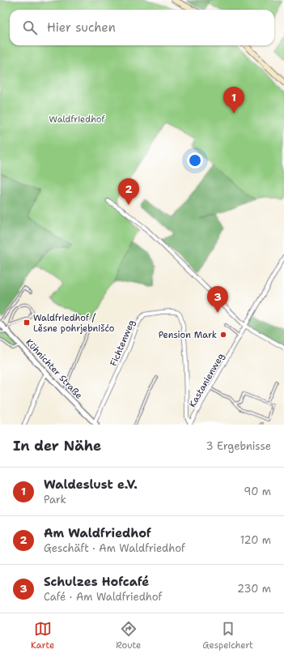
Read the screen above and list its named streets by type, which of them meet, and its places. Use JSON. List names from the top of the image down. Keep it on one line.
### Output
{"streets":{"street":["Fichtenweg","Kühnichter Straße","Kastanienweg"]},"crossings":[["Fichtenweg","Kühnichter Straße"],["Fichtenweg","Kastanienweg"]],"parks":["Waldfriedhof"],"places":{"transit":["Waldfriedhof / Lěsne pohrjebnišćo"],"other":["Pension Mark"]},"page":{"search":"Hier suchen","pins":["1","2","3"],"heading":["In der Nähe","3 Ergebnisse"],"list":[{"mark":"1","name":"Waldeslust e.V.","note":"Park","value":"90 m"},{"mark":"2","name":"Am Waldfriedhof","note":"Geschäft · Am Waldfriedhof","value":"120 m"},{"mark":"3","name":"Schulzes Hofcafé","note":"Café · Am Waldfriedhof","value":"230 m"}],"nav":["Karte","Route","Gespeichert"]}}
